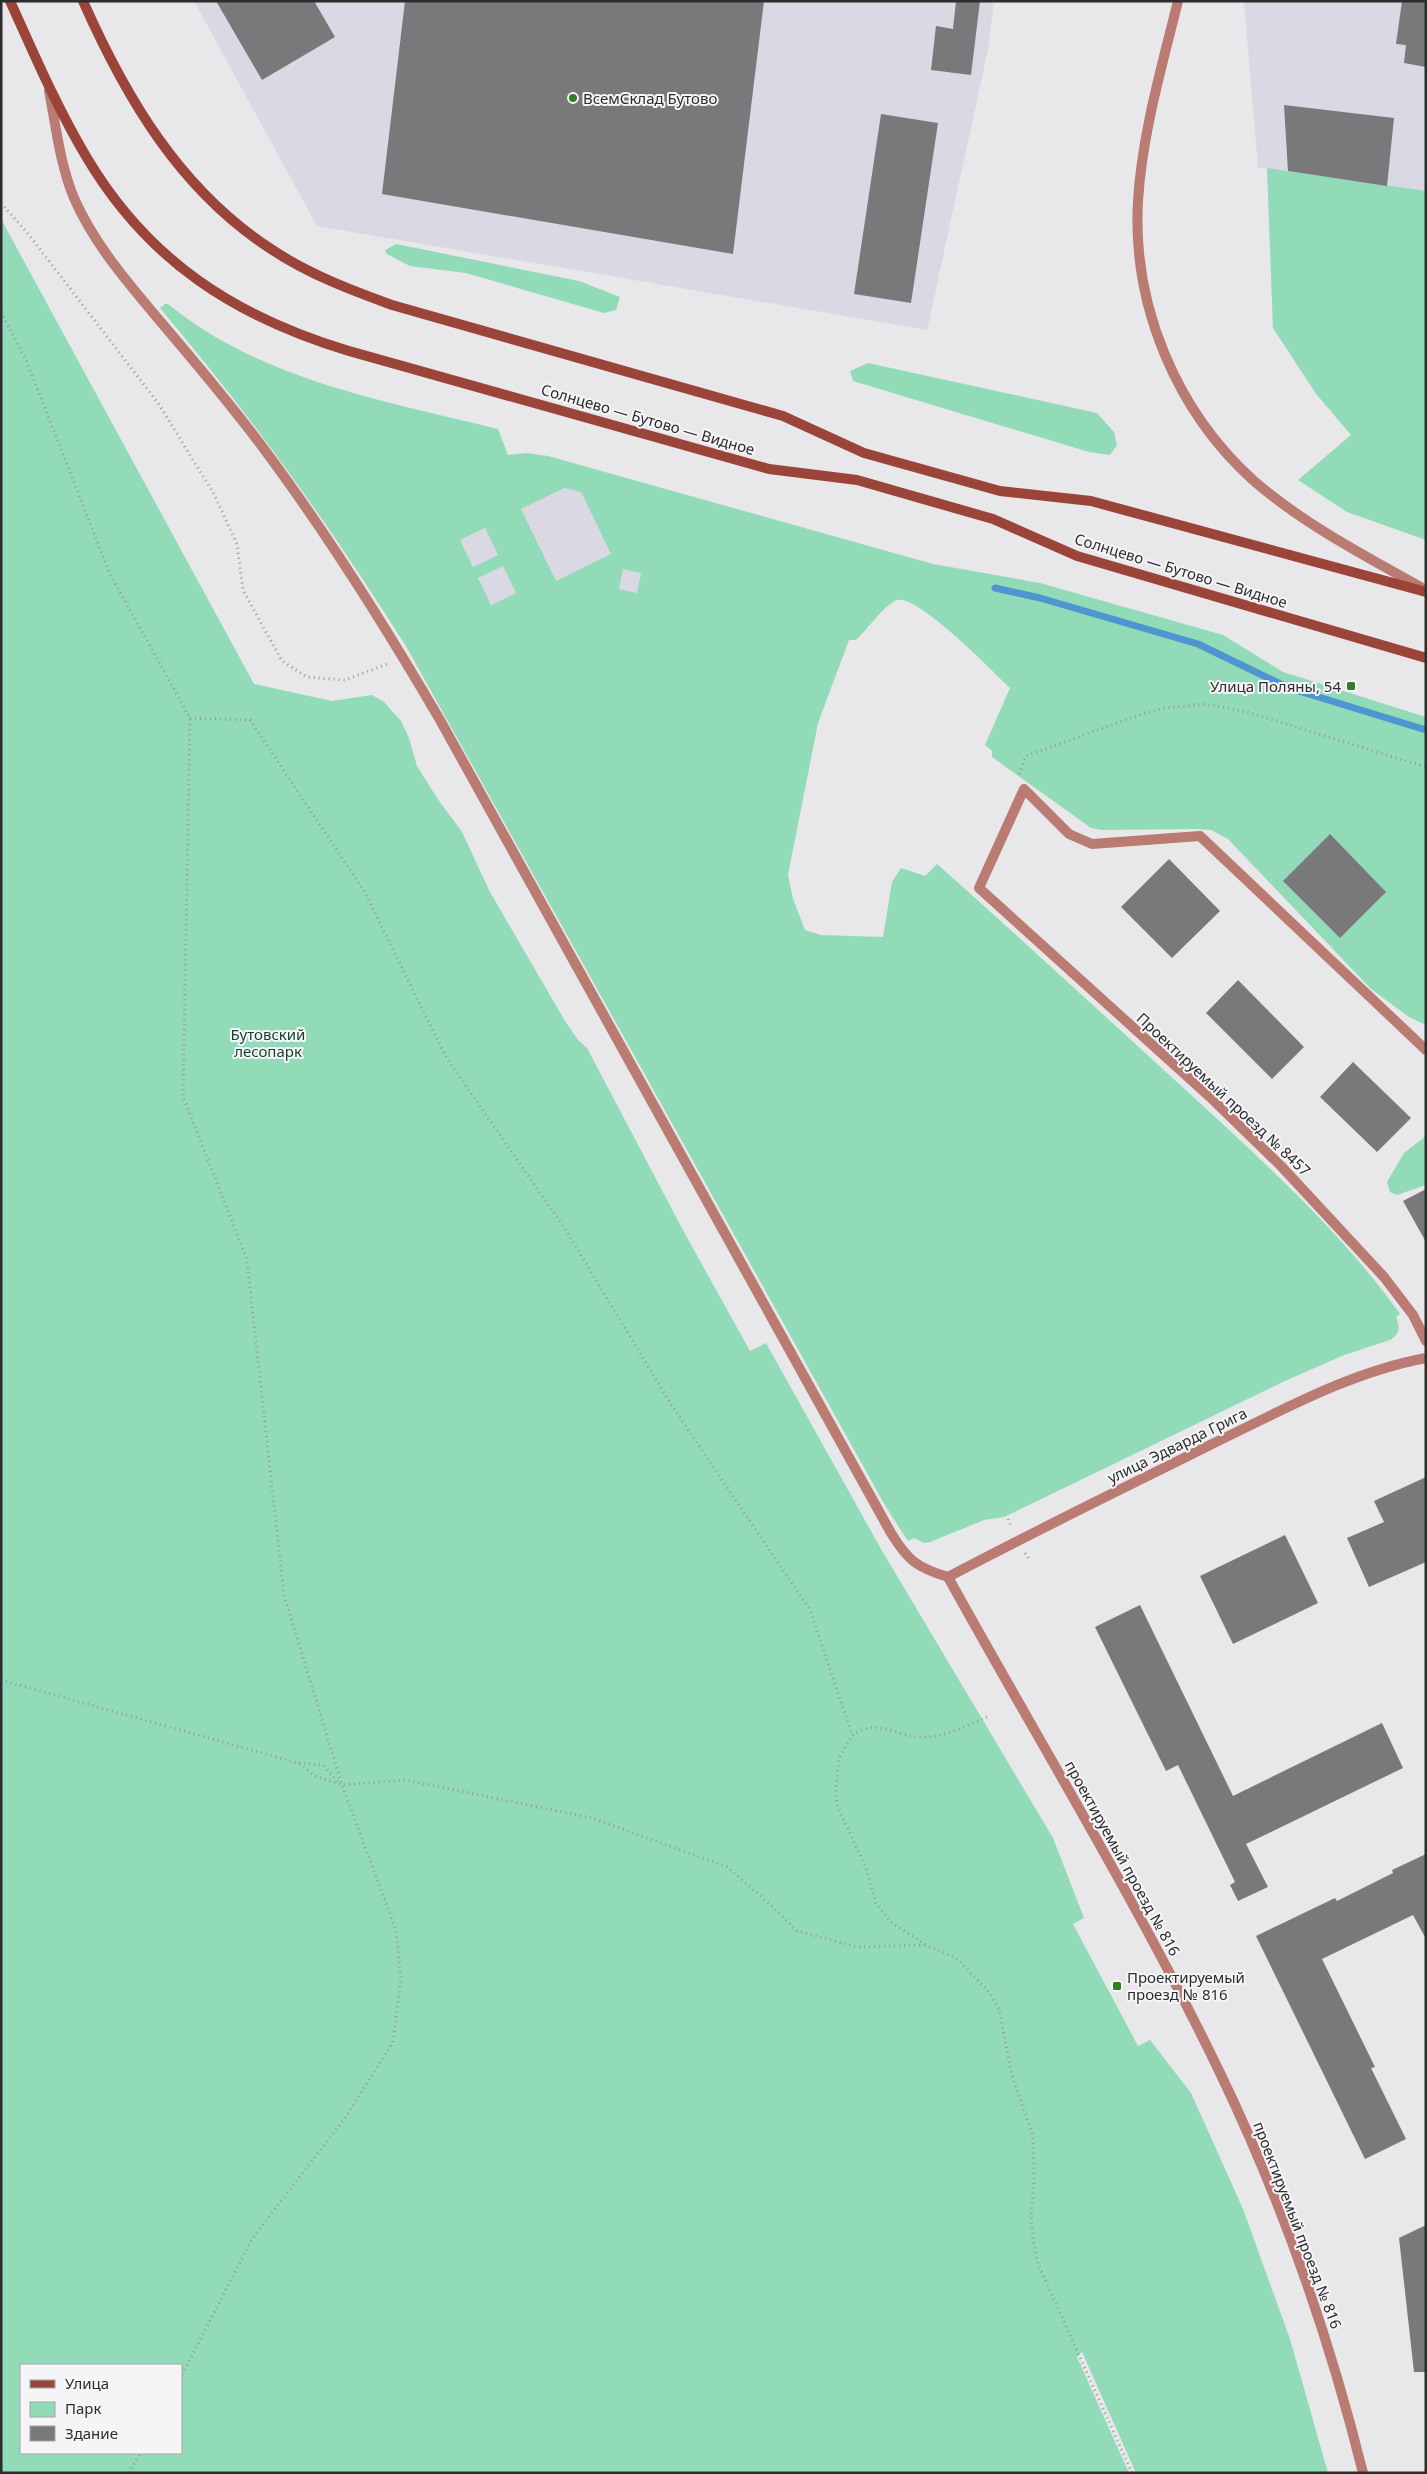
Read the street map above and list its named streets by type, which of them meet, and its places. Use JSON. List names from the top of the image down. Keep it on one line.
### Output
{"streets":{"main road":["Солнцево — Бутово — Видное"],"street":["Проектируемый проезд № 8457","улица Эдварда Грига","проектируемый проезд № 816"]},"crossings":[["улица Эдварда Грига","проектируемый проезд № 816"]],"parks":["Бутовский лесопарк"],"places":{"other":["ВсемСклад Бутово"],"transit":["Улица Поляны, 54","Проектируемый проезд № 816"]},"legend":["Улица","Парк","Здание"]}
